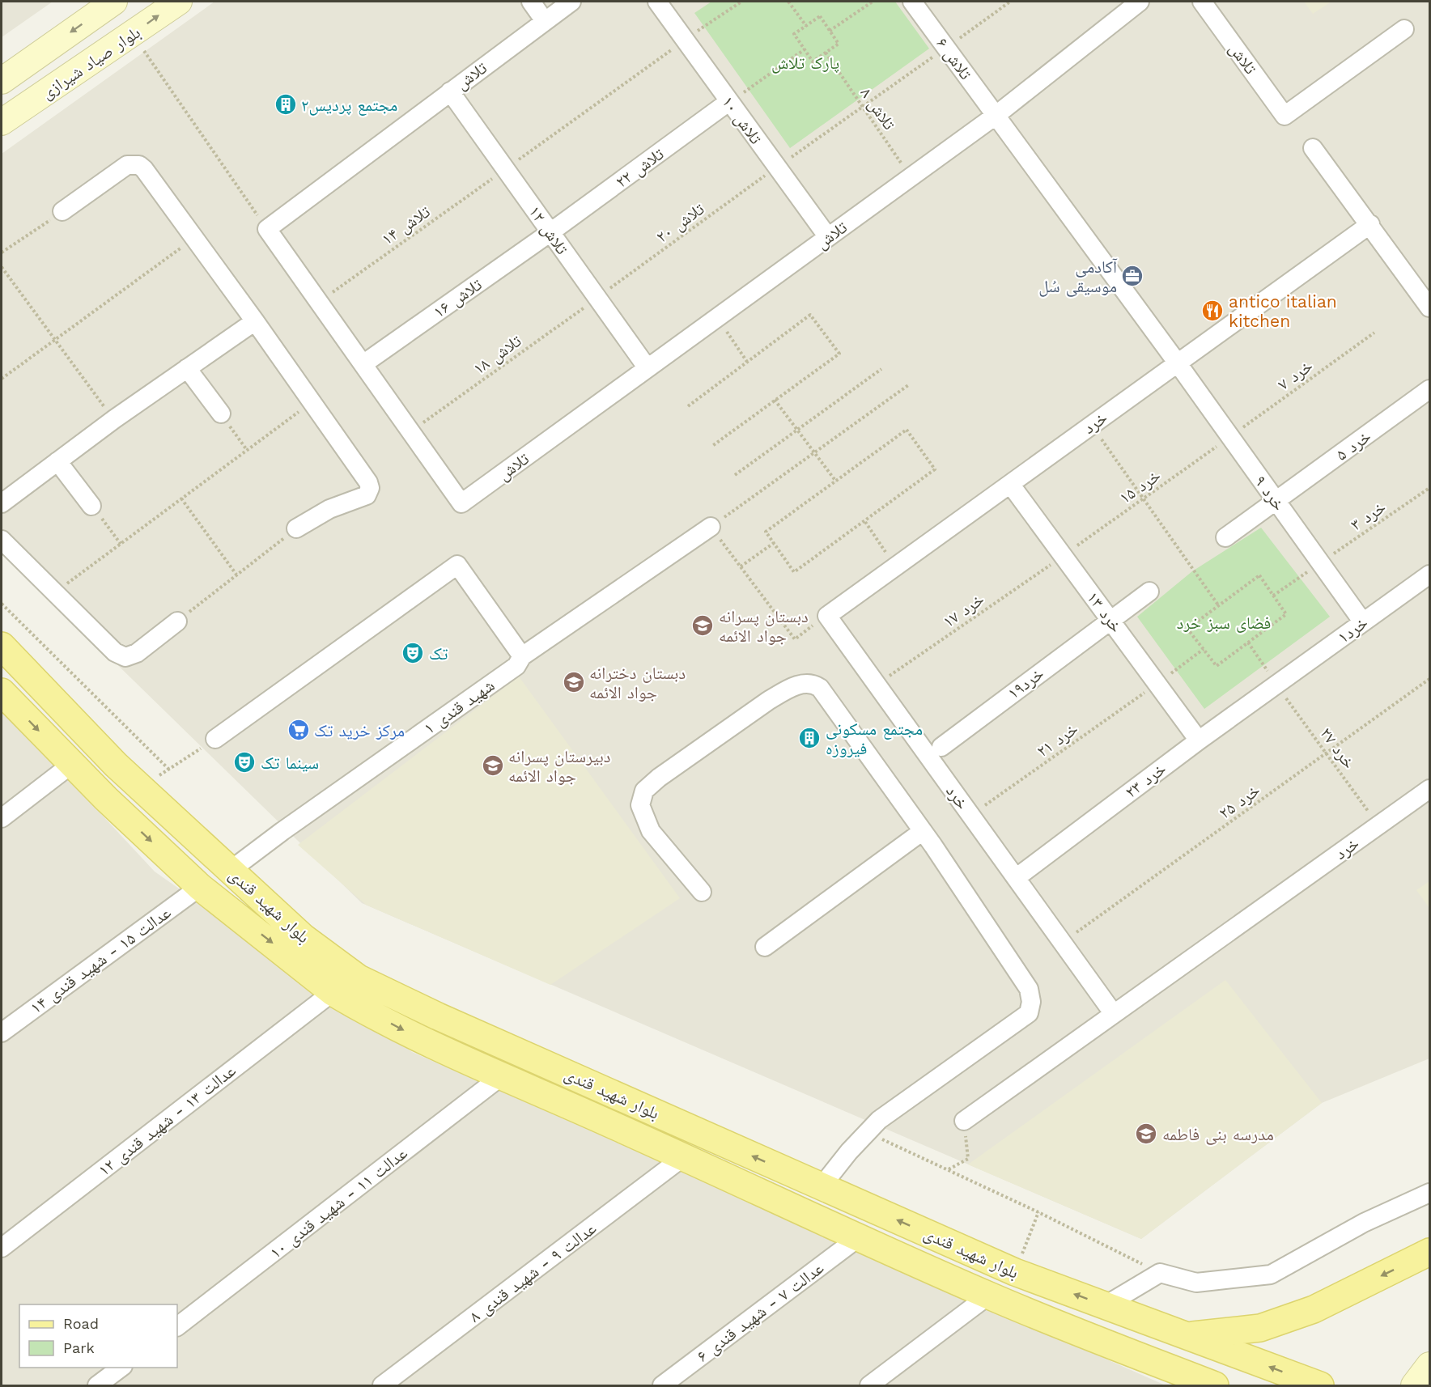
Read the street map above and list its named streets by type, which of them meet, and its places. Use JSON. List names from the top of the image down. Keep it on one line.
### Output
{"streets":{"main road":["بلوار صیاد شیرازی","بلوار شهید قندی"],"street":["تلاش ۶","تلاش","تلاش ۱۰","تلاش ۲۲","تلاش ۱۲","تلاش ۱۶","خرد","خرد ۵","خرد ۹","خرد ۱۳","خرد۱","خرد۱۹","شهيد قندی ۱","خرد ۲۳","عدالت ۱۵ - شهید قندی ۱۴","عدالت ۱۳ - شهید قندی ۱۲","عدالت ۱۱ - شهید قندی ۱۰","عدالت ۹ - شهید قندی ۸","عدالت ۷ - شهید قندی ۶"],"path":["تلاش ۸","تلاش ۲۰","تلاش ۱۴","تلاش ۱۸","خرد ۷","خرد ۱۵","خرد ۳","خرد ۱۷","خرد ۲۱","خرد ۲۷","خرد ۲۵"]},"crossings":[["تلاش ۶","تلاش"],["تلاش ۶","تلاش ۲۰"],["تلاش","تلاش ۸"],["تلاش","تلاش ۱۰"],["تلاش","تلاش ۱۴"],["تلاش","تلاش ۱۲"],["تلاش","تلاش ۱۶"],["تلاش","تلاش ۱۸"],["تلاش ۸","تلاش ۲۰"],["تلاش ۱۰","تلاش ۲۲"],["تلاش ۱۰","تلاش ۲۰"],["تلاش ۱۰","تلاش ۱۴"],["تلاش ۲۲","تلاش ۱۲"],["تلاش ۲۲","تلاش ۱۶"],["تلاش ۲۰","تلاش ۱۲"],["تلاش ۲۰","تلاش ۱۸"],["تلاش ۱۴","تلاش ۱۲"],["تلاش ۱۲","تلاش ۱۶"],["تلاش ۱۲","تلاش ۱۸"],["خرد ۷","خرد ۱۵"],["خرد ۷","خرد ۹"],["خرد","خرد ۹"],["خرد","خرد ۱۷"],["خرد","خرد ۱۳"],["خرد","خرد ۲۱"],["خرد","خرد ۲۷"],["خرد","خرد ۲۳"],["خرد","خرد ۲۵"],["خرد ۵","خرد ۹"],["خرد ۱۵","خرد ۹"],["خرد ۱۵","خرد ۱۷"],["خرد ۱۵","خرد ۱۳"],["خرد ۹","خرد ۳"],["خرد ۹","خرد۱"],["خرد ۱۷","خرد ۱۳"],["خرد ۱۳","خرد۱۹"],["خرد ۱۳","خرد ۲۱"],["خرد ۱۳","خرد ۲۳"],["خرد۱","خرد ۲۷"],["خرد۱","خرد ۲۳"],["شهيد قندی ۱","بلوار شهید قندی"],["خرد ۲۷","خرد ۲۳"],["خرد ۲۷","خرد ۲۵"],["بلوار شهید قندی","عدالت ۱۵ - شهید قندی ۱۴"],["بلوار شهید قندی","عدالت ۱۳ - شهید قندی ۱۲"],["بلوار شهید قندی","عدالت ۱۱ - شهید قندی ۱۰"],["بلوار شهید قندی","عدالت ۹ - شهید قندی ۸"],["بلوار شهید قندی","عدالت ۷ - شهید قندی ۶"]],"parks":["پارک تلاش","فضای سبز خرد"],"places":{"building":["مجتمع پردیس۲","مجتمع مسکونی فیروزه"],"office":["آکادمی موسیقی سُل"],"restaurant":["antico italian kitchen"],"school or university":["دبستان پسرانه جواد الائمه","دبستان دخترانه جواد الائمه","دبیرستان پسرانه جواد الائمه","مدرسه بنی فاطمه"],"theatre":["تک","سینما تک"],"supermarket":["مرکز خرید تک"]},"legend":["Road","Park"]}
